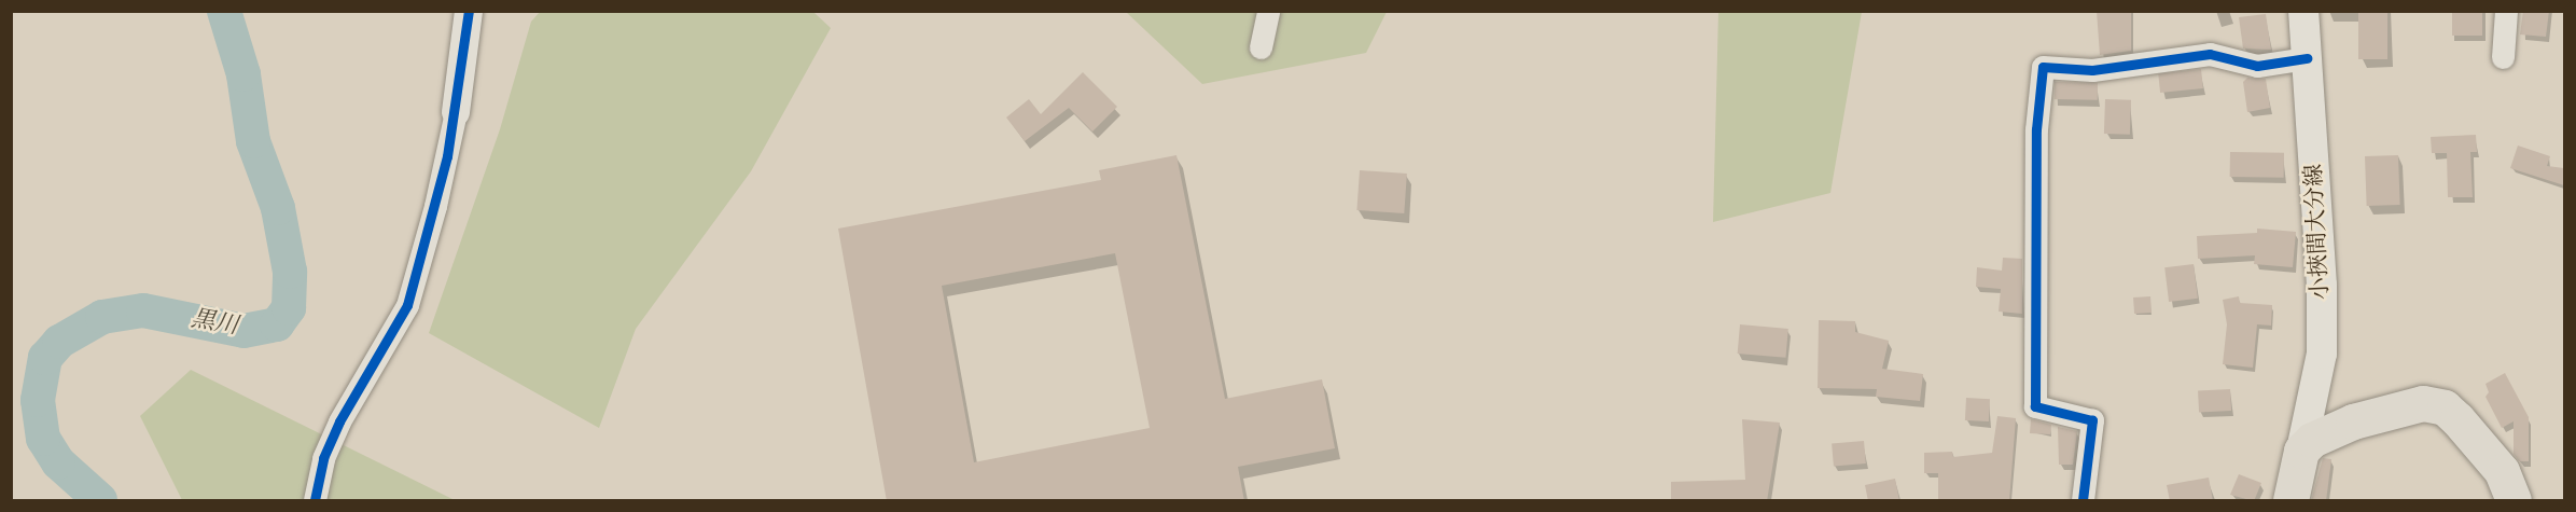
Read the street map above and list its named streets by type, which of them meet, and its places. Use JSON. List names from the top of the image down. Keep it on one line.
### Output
{"streets":{"main road":["小挾間大分線"]},"water":["黒川"]}
